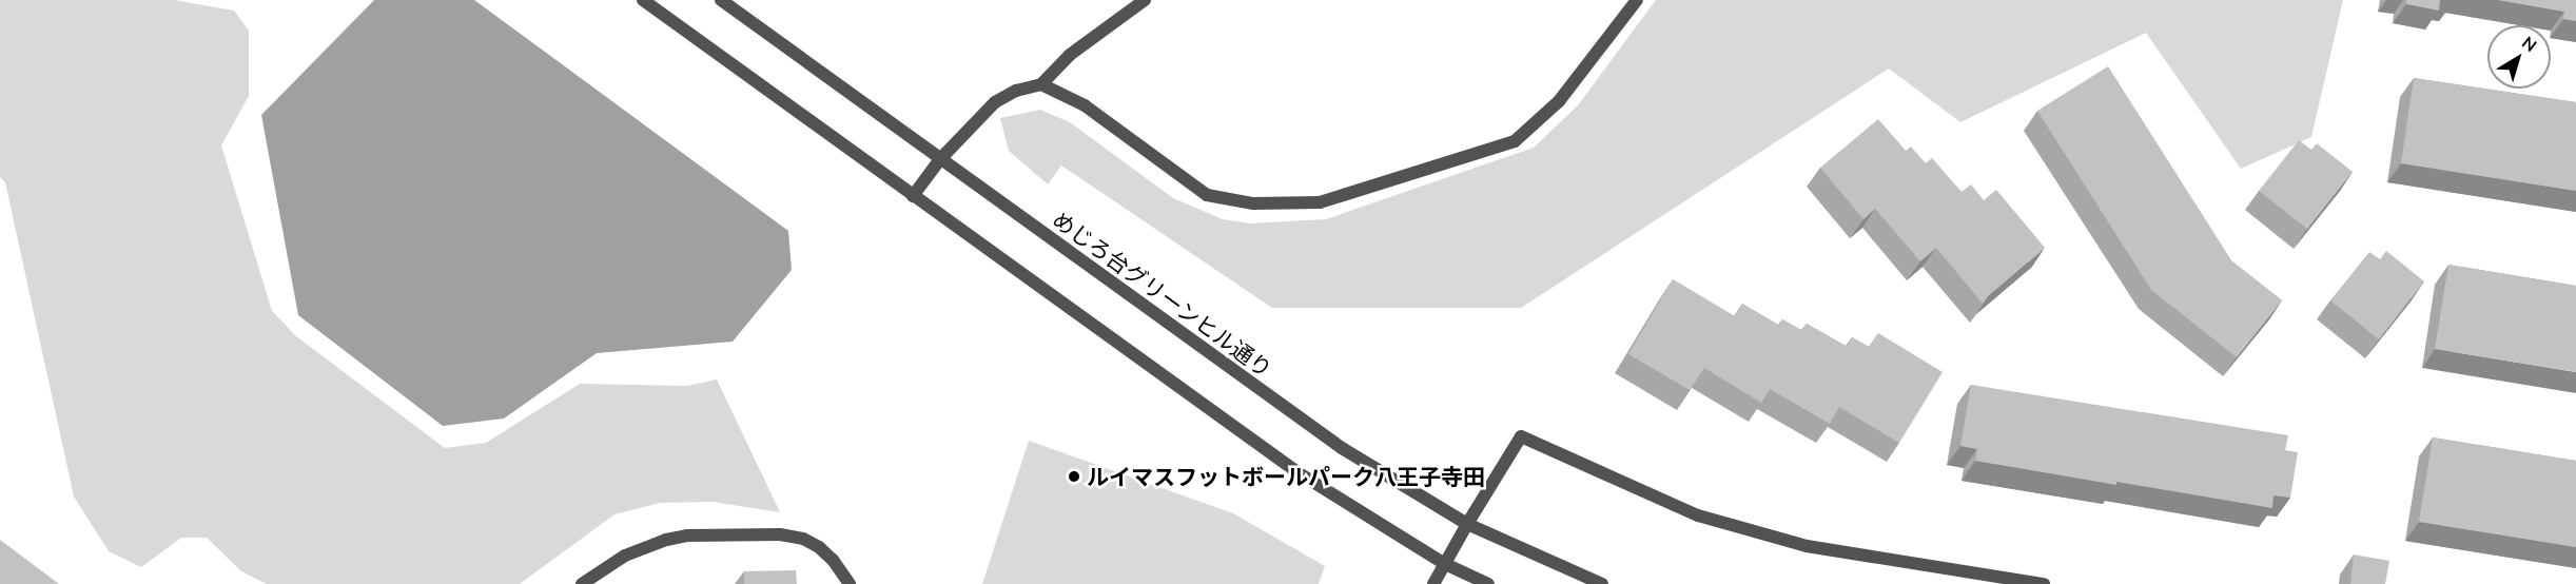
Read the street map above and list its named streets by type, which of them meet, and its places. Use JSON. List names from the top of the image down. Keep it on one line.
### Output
{"streets":{"street":["めじろ台グリーンヒル通り"]},"places":["ルイマスフットボールパーク八王子寺田"],"north":"top right"}
